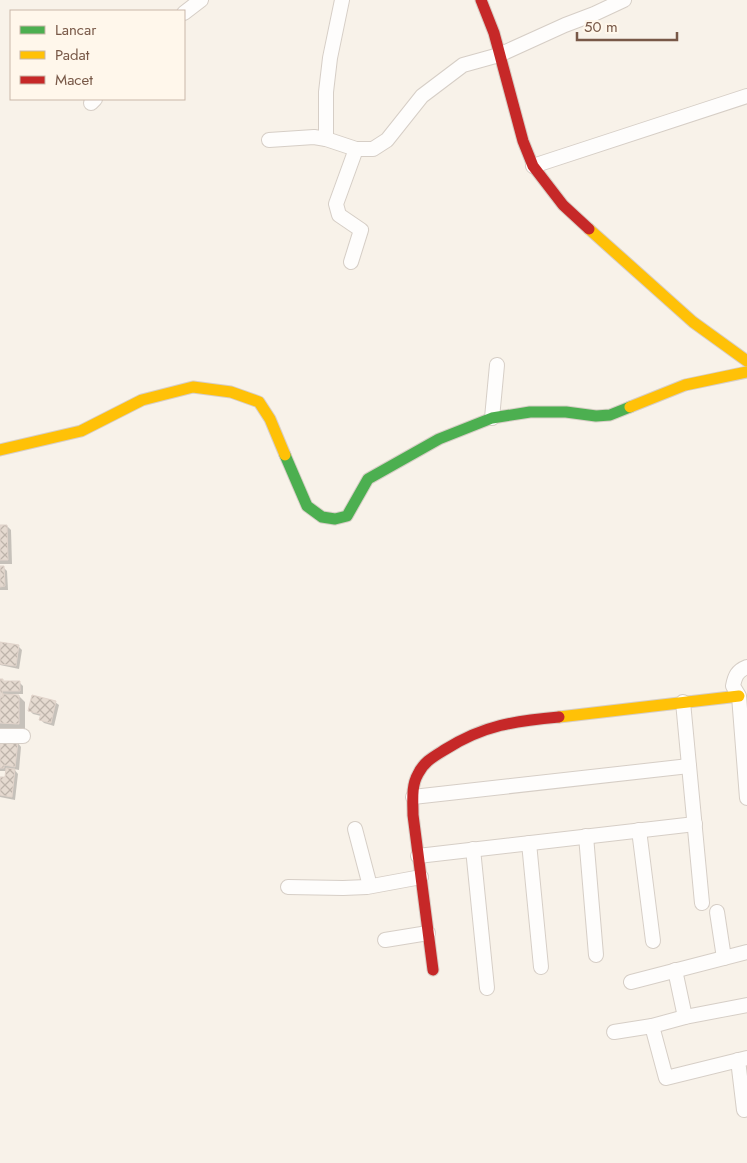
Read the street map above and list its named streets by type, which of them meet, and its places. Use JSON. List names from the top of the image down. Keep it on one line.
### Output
{"legend":["Lancar","Padat","Macet"],"scale_bar":"50 m"}
